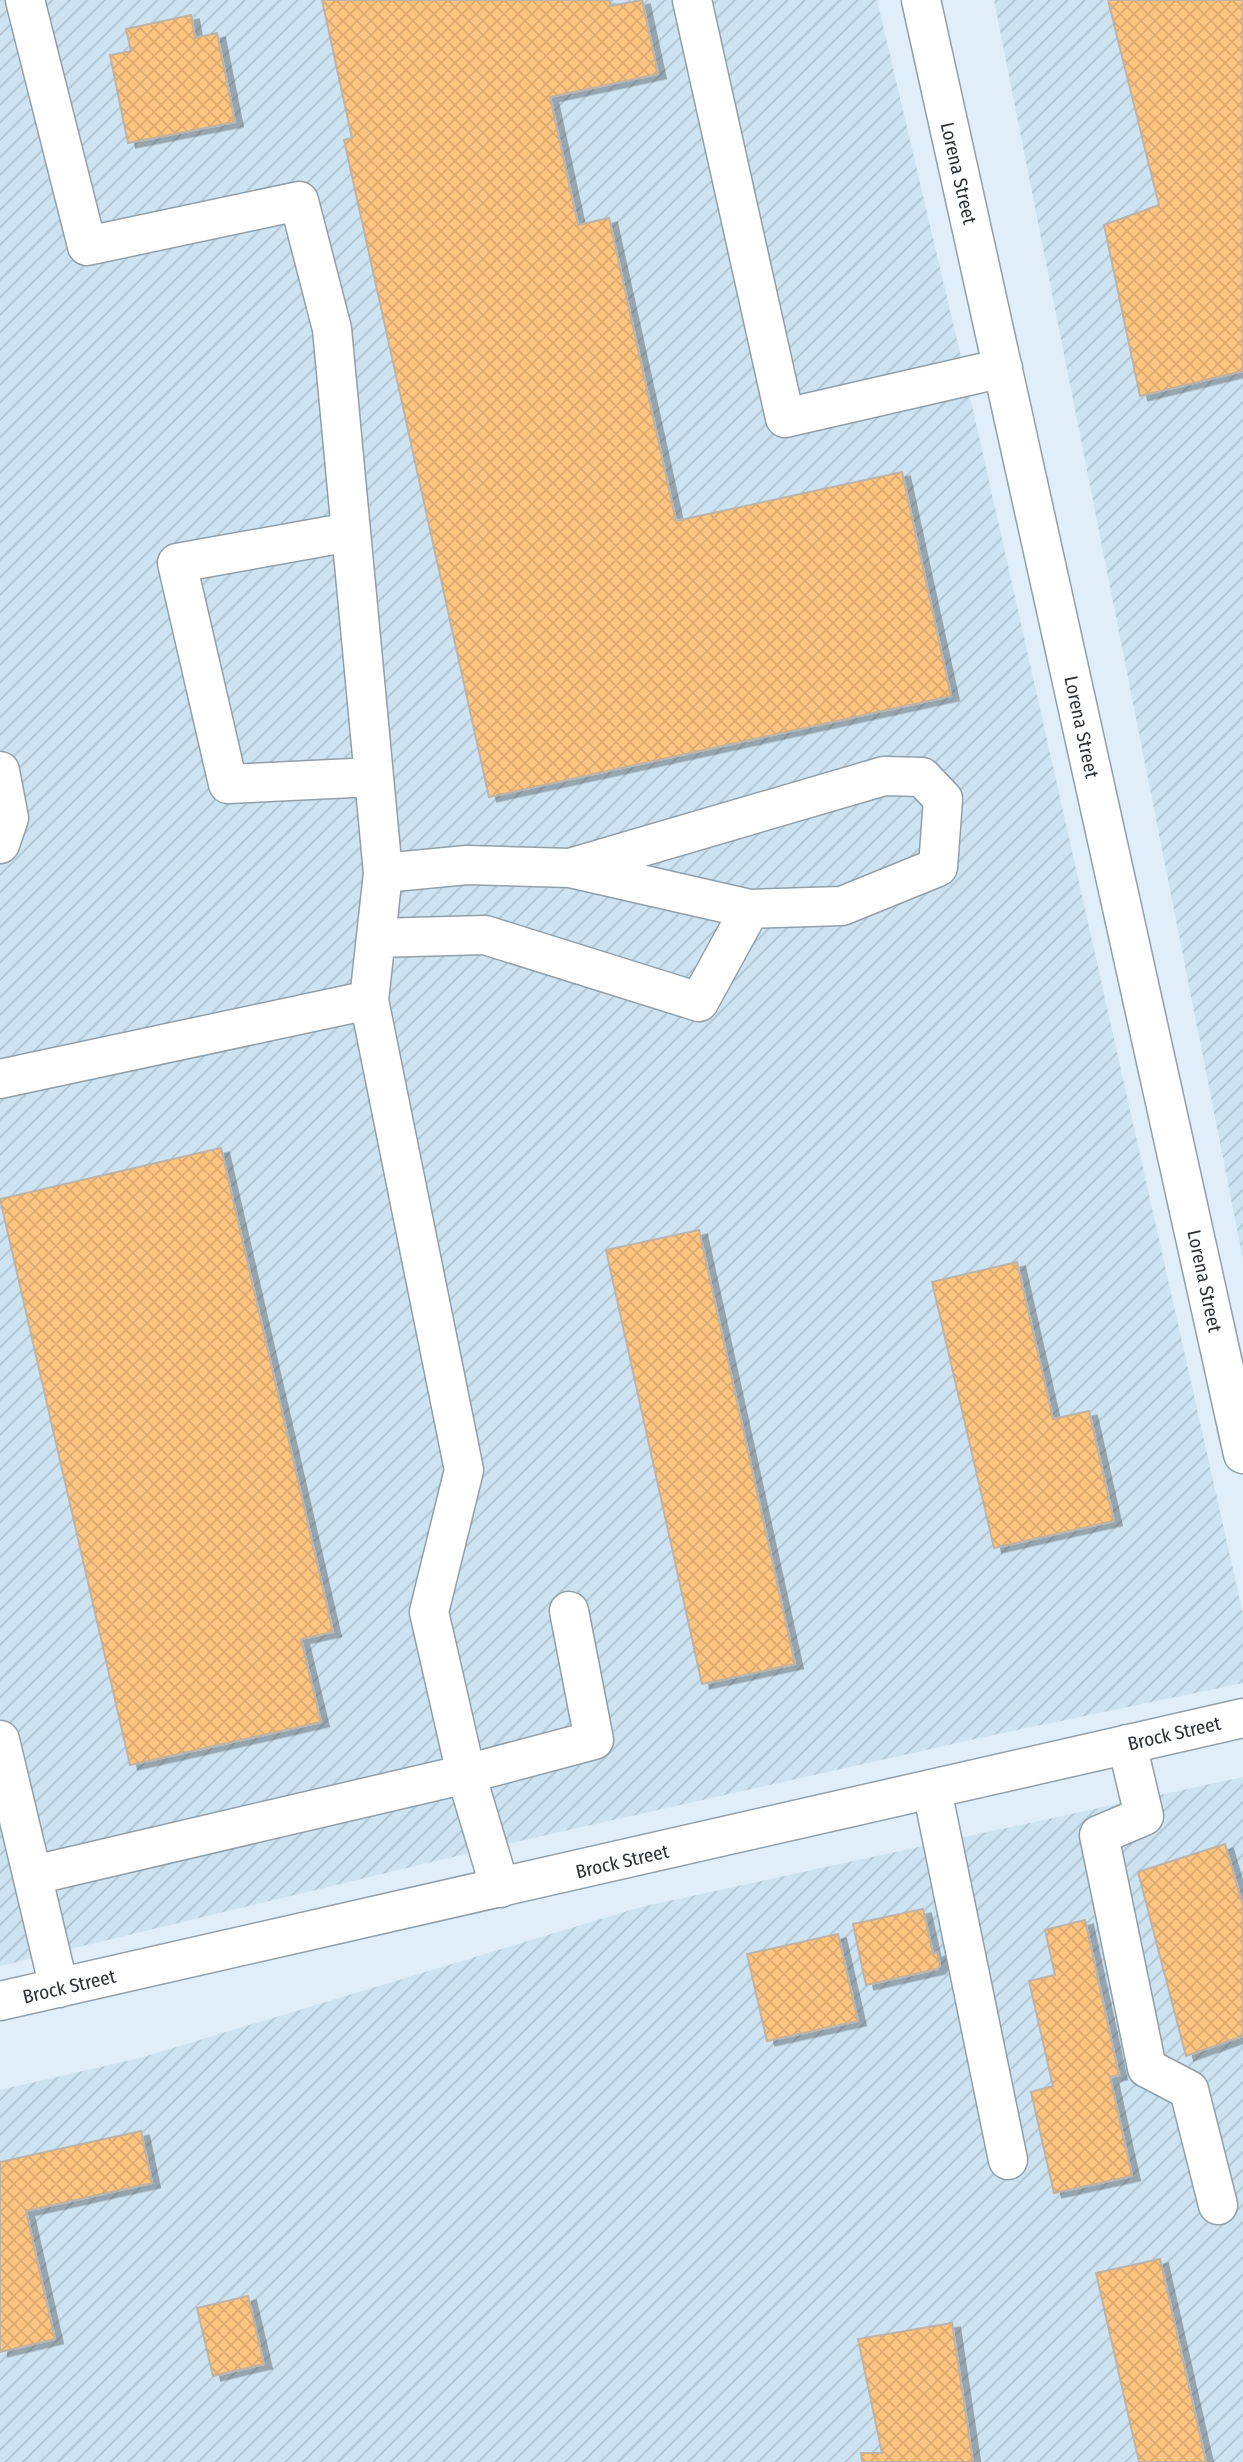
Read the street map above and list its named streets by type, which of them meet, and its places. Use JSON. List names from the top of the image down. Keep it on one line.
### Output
{"streets":{"street":["Lorena Street","Brock Street"]}}
